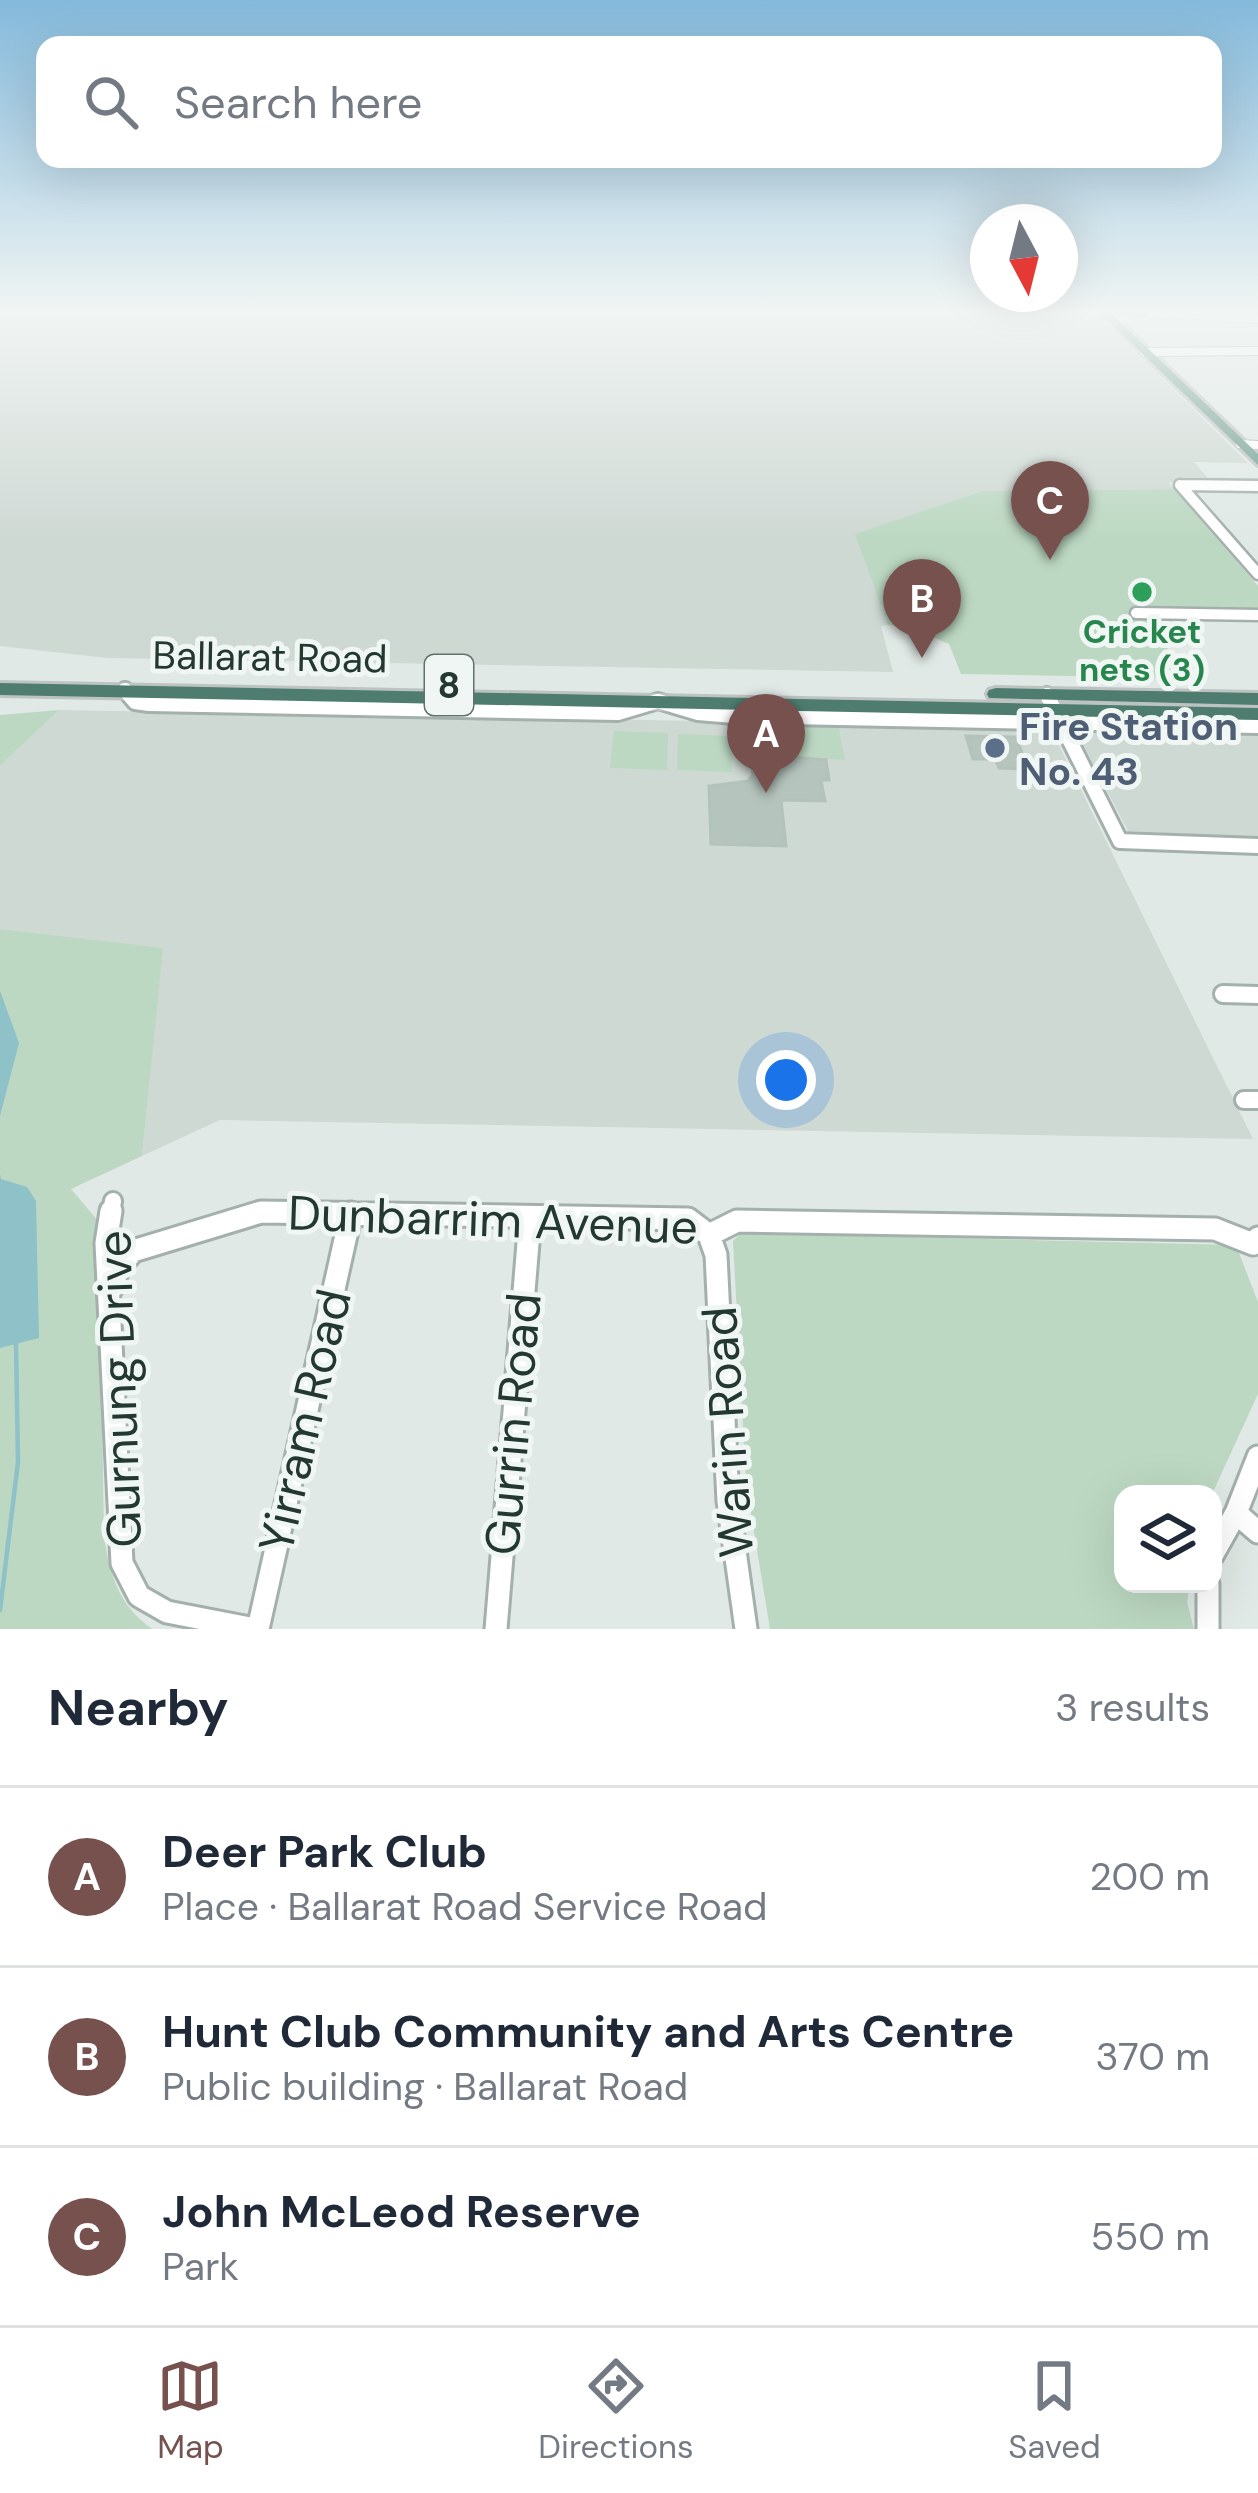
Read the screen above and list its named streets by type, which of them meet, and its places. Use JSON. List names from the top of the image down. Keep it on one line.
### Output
{"streets":{"highway":["Ballarat Road","8"],"street":["Dunbarrim Avenue","Gurnung Drive","Yirram Road","Gurrin Road","Warin Road"]},"crossings":[["Dunbarrim Avenue","Gurnung Drive"],["Dunbarrim Avenue","Yirram Road"],["Dunbarrim Avenue","Gurrin Road"],["Dunbarrim Avenue","Warin Road"],["Gurnung Drive","Yirram Road"]],"places":["Cricket nets (3)","Fire Station No. 43"],"north":"bottom","page":{"search":"Search here","pins":["C","B","A"],"heading":["Nearby","3 results"],"list":[{"mark":"A","name":"Deer Park Club","note":"Place · Ballarat Road Service Road","value":"200 m"},{"mark":"B","name":"Hunt Club Community and Arts Centre","note":"Public building · Ballarat Road","value":"370 m"},{"mark":"C","name":"John McLeod Reserve","note":"Park","value":"550 m"}],"nav":["Map","Directions","Saved"]}}
